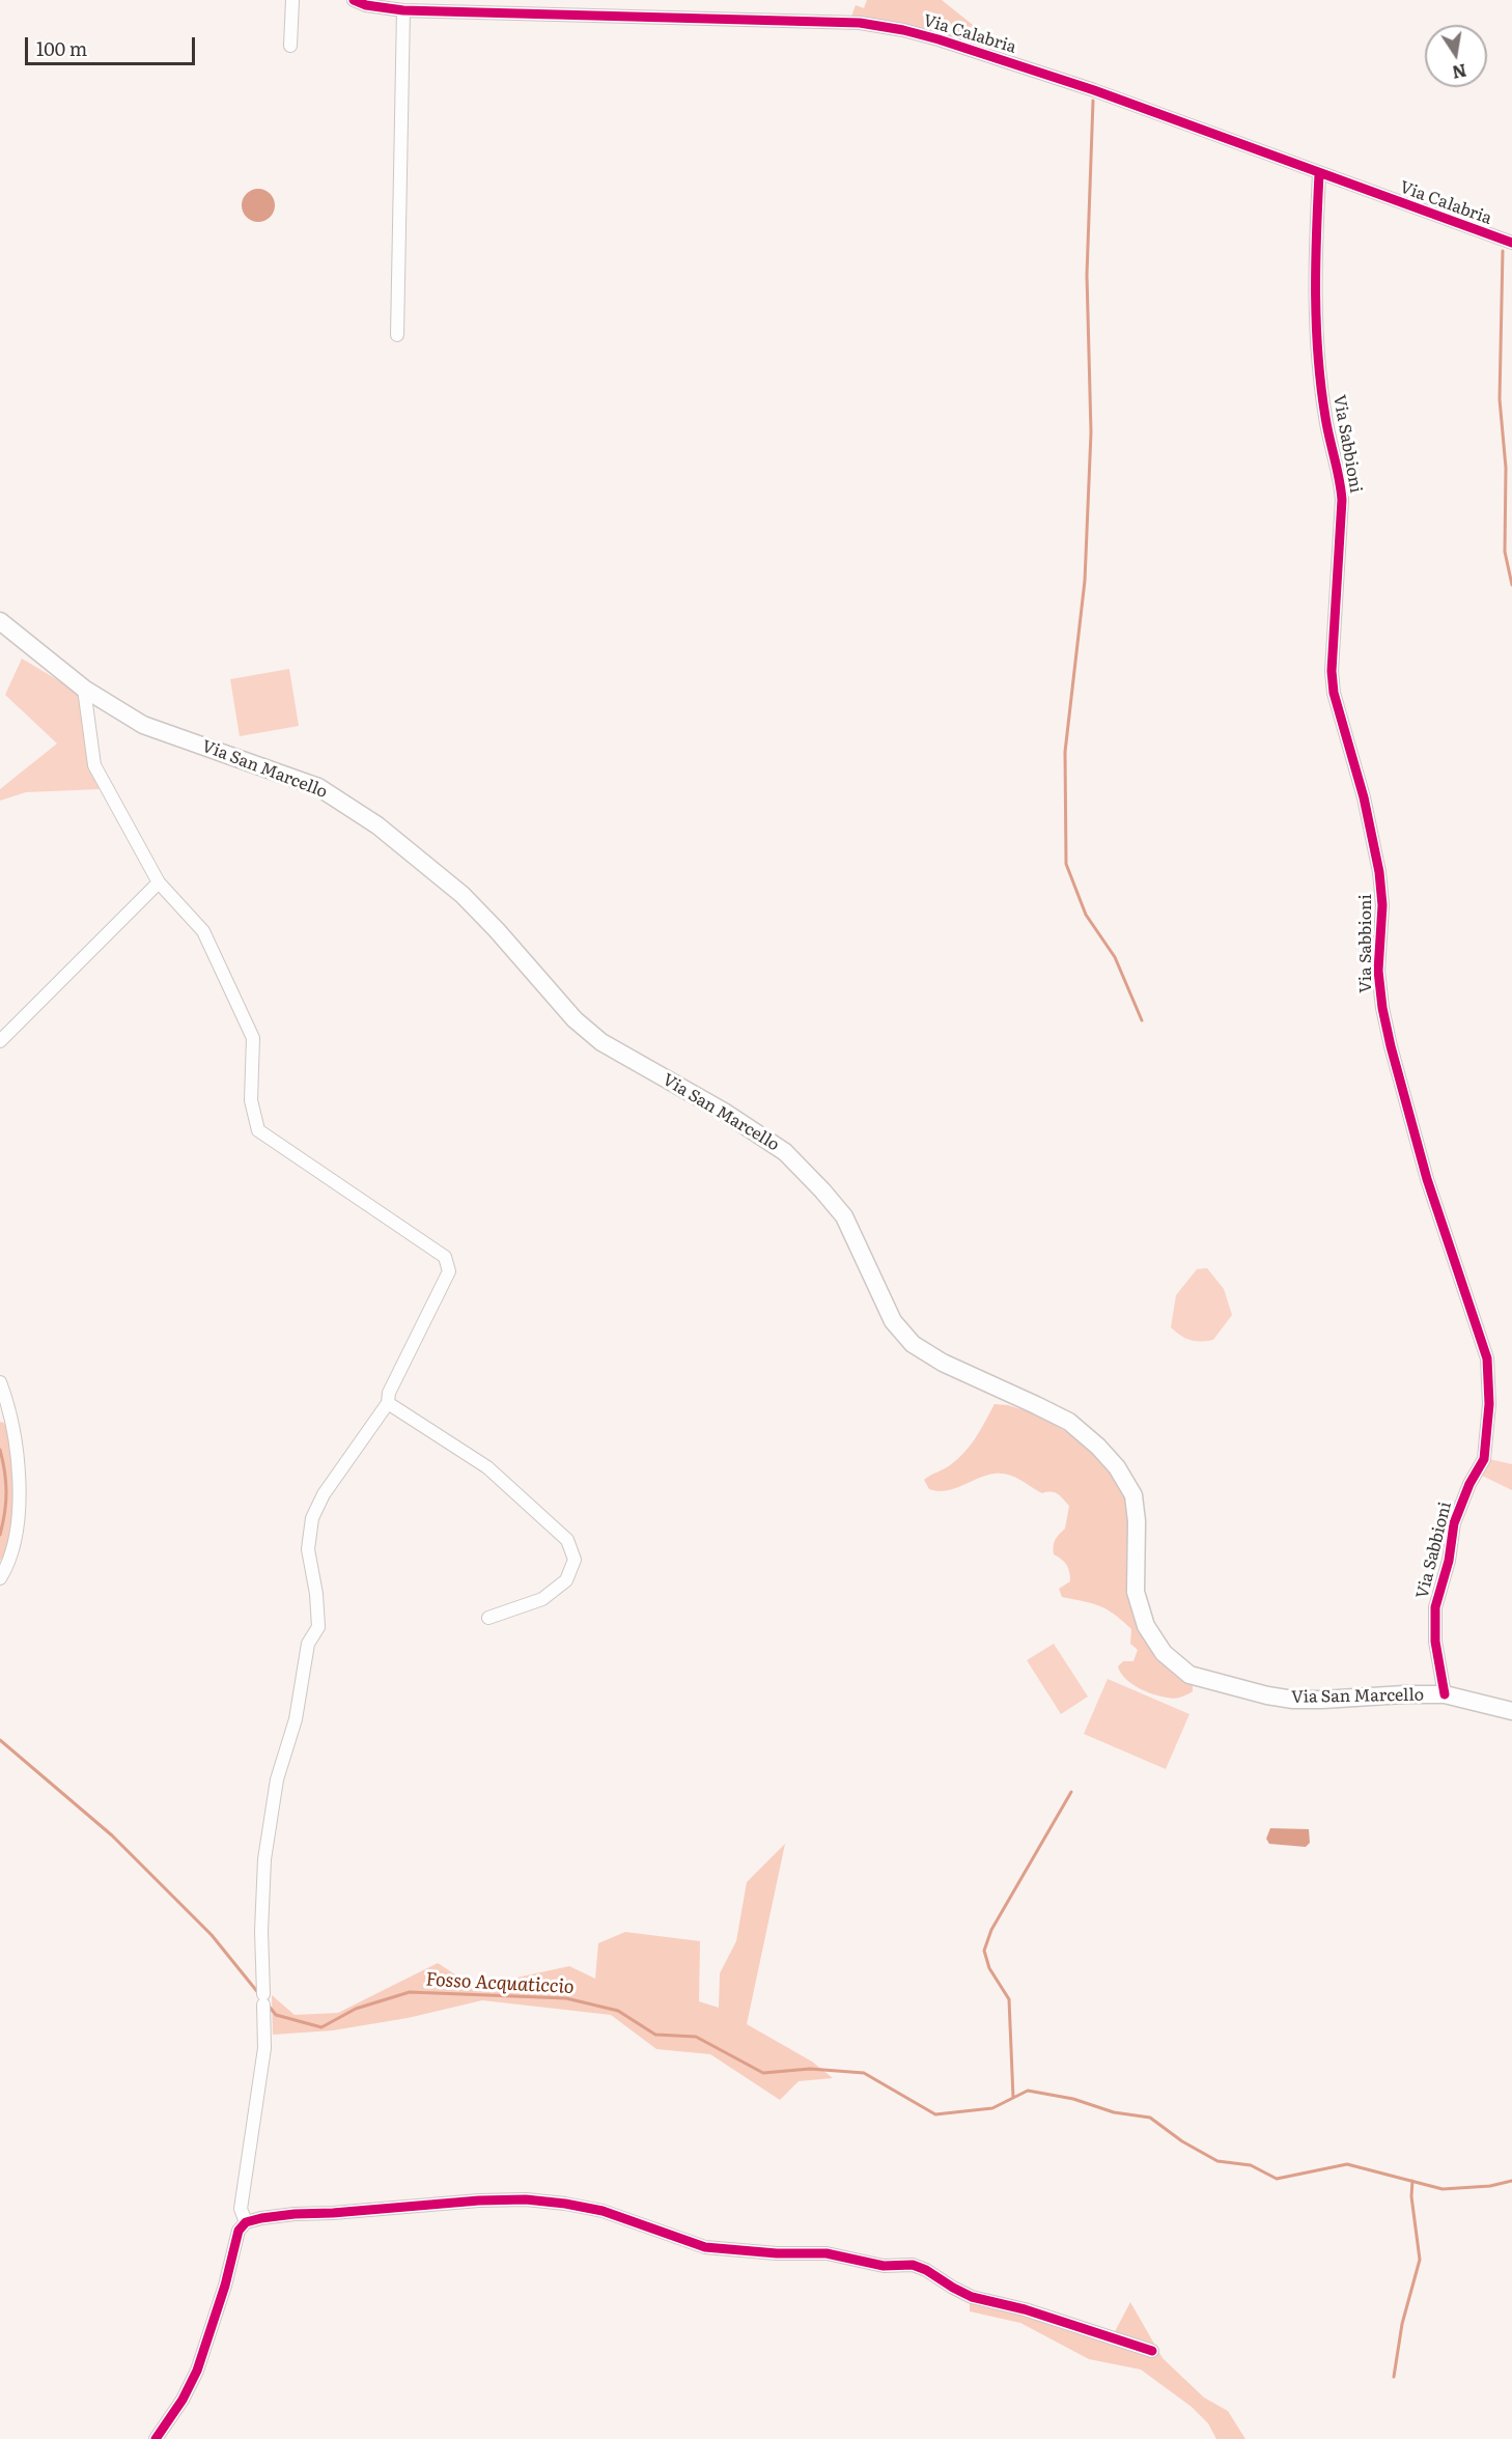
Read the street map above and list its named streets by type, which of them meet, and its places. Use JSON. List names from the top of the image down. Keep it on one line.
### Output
{"streets":{"main road":["Via San Marcello"],"street":["Via Calabria","Via Sabbioni"]},"crossings":[["Via Calabria","Via Sabbioni"],["Via Sabbioni","Via San Marcello"]],"water":["Fosso Acquaticcio"],"scale_bar":"100 m","north":"bottom"}
